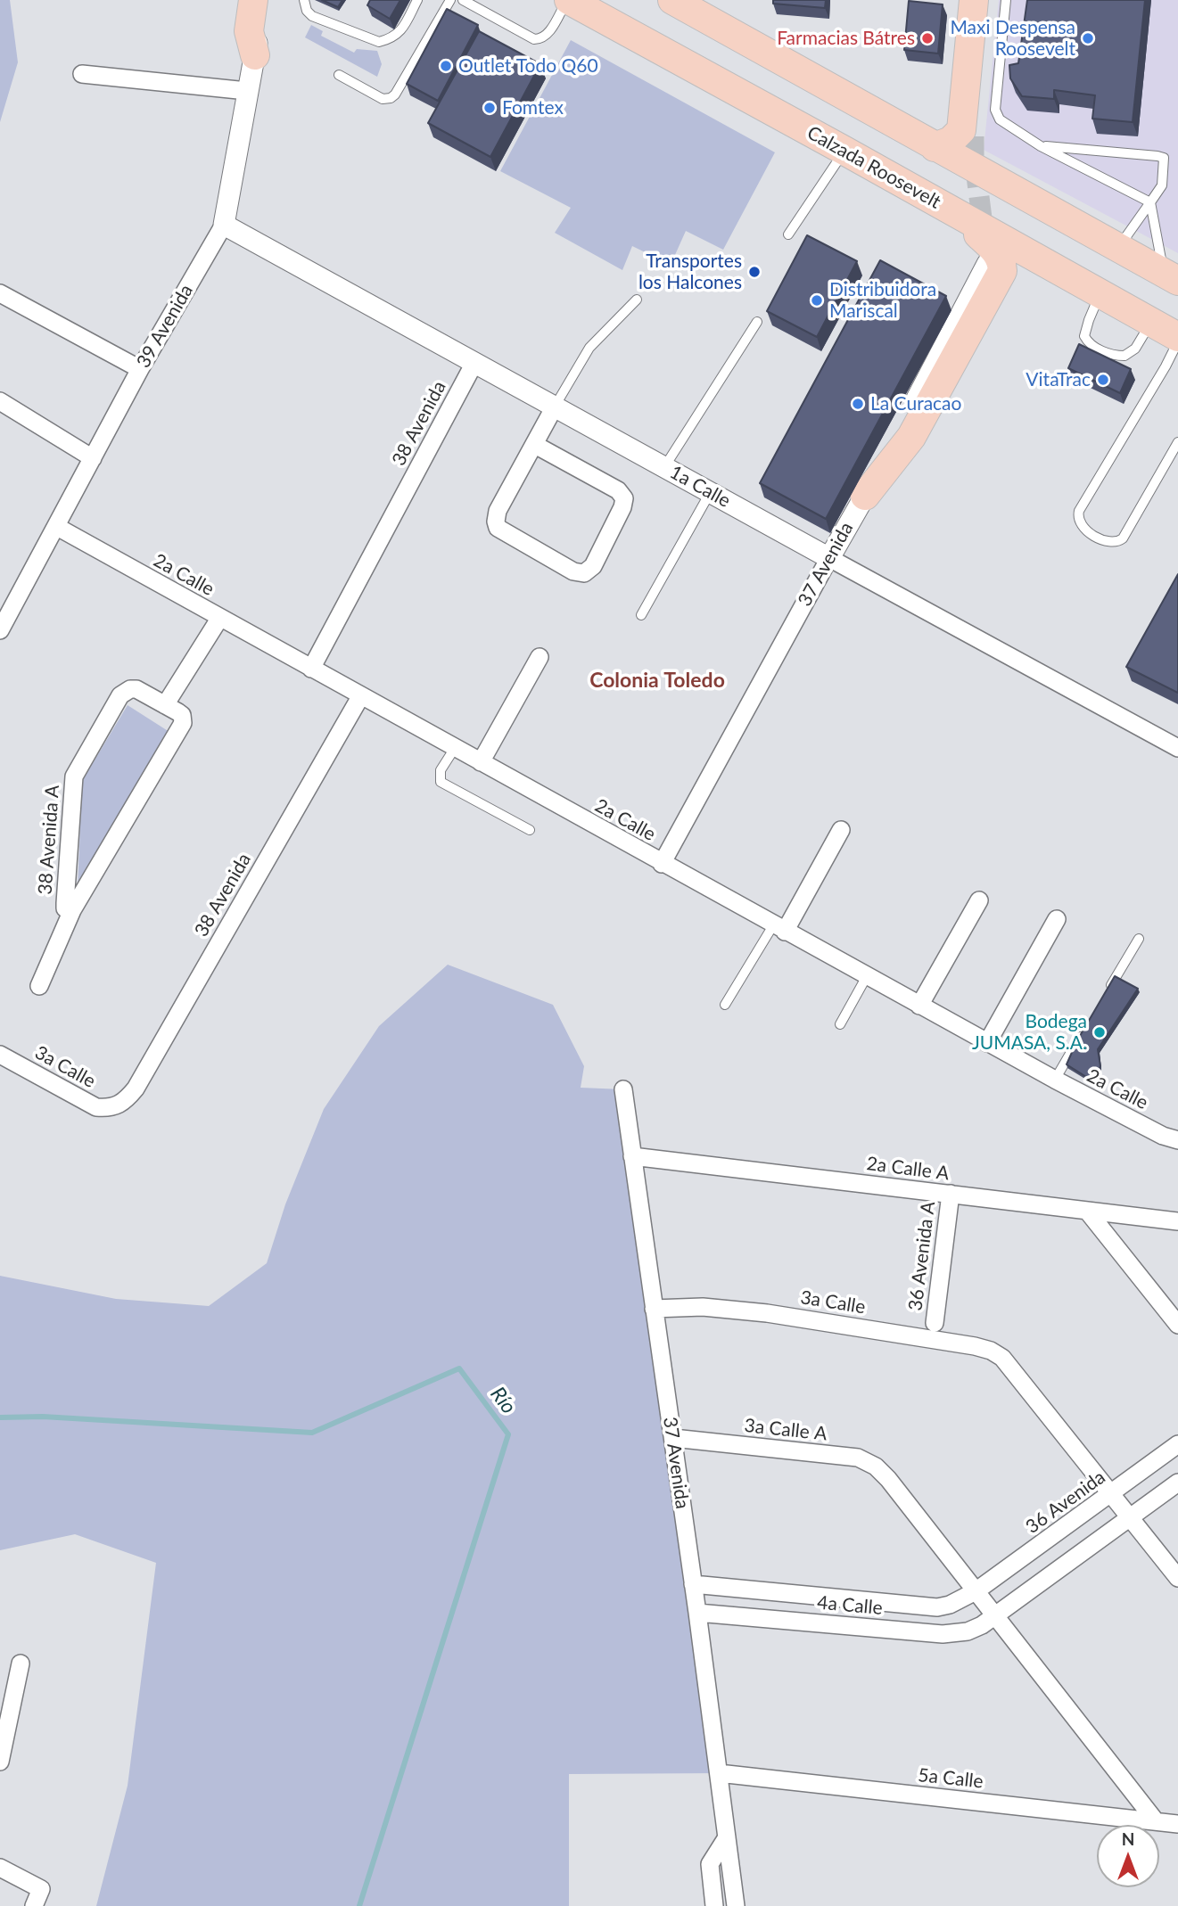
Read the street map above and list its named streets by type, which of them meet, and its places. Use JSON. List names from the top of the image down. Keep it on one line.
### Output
{"streets":{"highway":["Calzada Roosevelt"],"street":["39 Avenida","38 Avenida","1a Calle","37 Avenida","2a Calle","38 Avenida A","3a Calle","2a Calle A","36 Avenida A","3a Calle A","36 Avenida","4a Calle","5a Calle"]},"crossings":[["39 Avenida","1a Calle"],["39 Avenida","2a Calle"],["38 Avenida","1a Calle"],["38 Avenida","2a Calle"],["38 Avenida","3a Calle"],["1a Calle","37 Avenida"],["37 Avenida","2a Calle"],["37 Avenida","3a Calle"],["37 Avenida","2a Calle A"],["37 Avenida","3a Calle A"],["37 Avenida","4a Calle"],["37 Avenida","5a Calle"],["3a Calle","36 Avenida"],["2a Calle A","36 Avenida A"],["3a Calle A","36 Avenida"],["3a Calle A","4a Calle"],["3a Calle A","5a Calle"],["36 Avenida","4a Calle"]],"districts":["Colonia Toledo"],"water":["Río"],"places":["Farmacias Bátres","Maxi Despensa Roosevelt","Outlet Todo Q60","Fomtex","Transportes los Halcones","Distribuidora Mariscal","VitaTrac","La Curacao","Bodega JUMASA, S.A."],"north":"top"}
